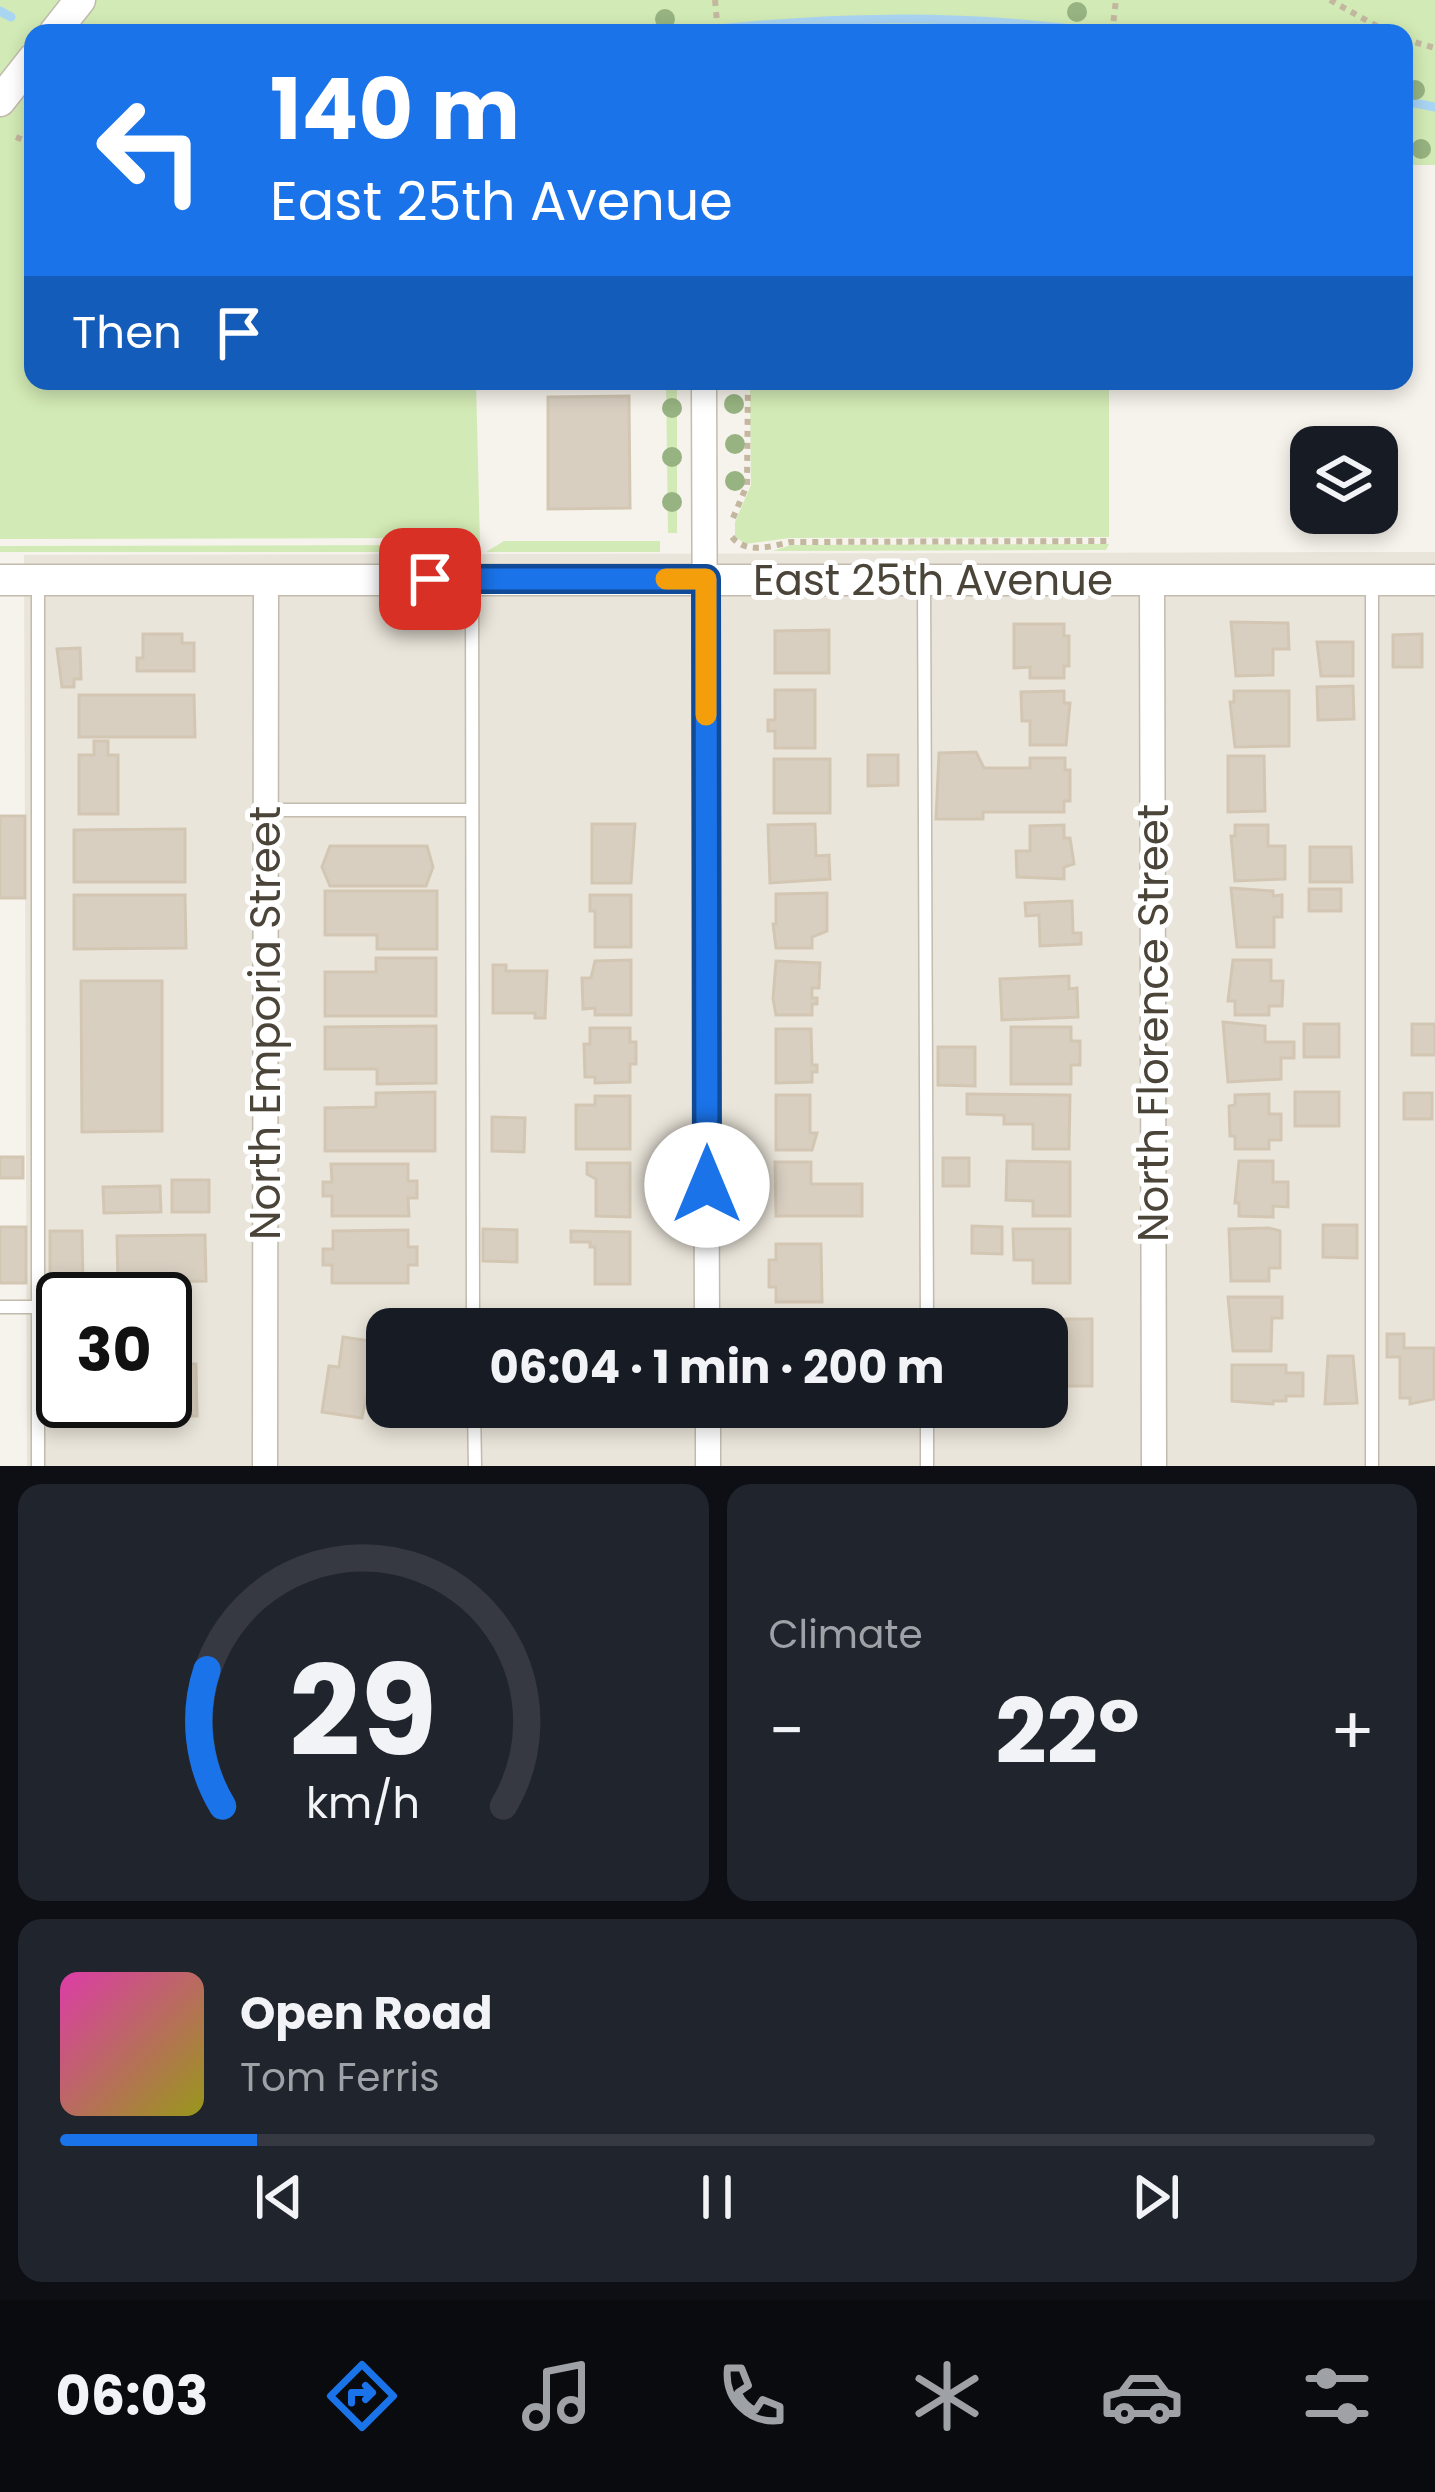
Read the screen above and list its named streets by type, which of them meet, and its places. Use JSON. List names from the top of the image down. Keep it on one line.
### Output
{"streets":{"street":["East 25th Avenue","North Emporia Street","North Florence Street"]},"crossings":[["East 25th Avenue","North Emporia Street"],["East 25th Avenue","North Florence Street"]],"page":{"turn":["140 m","East 25th Avenue"],"then":"Then","limit":"30","trip":"06:04 · 1 min · 200 m","tile":"Climate","heat":["−","22°","+"],"song":["Open Road","Tom Ferris"],"tabs":"06:03","gauge":["29","km/h"]}}
